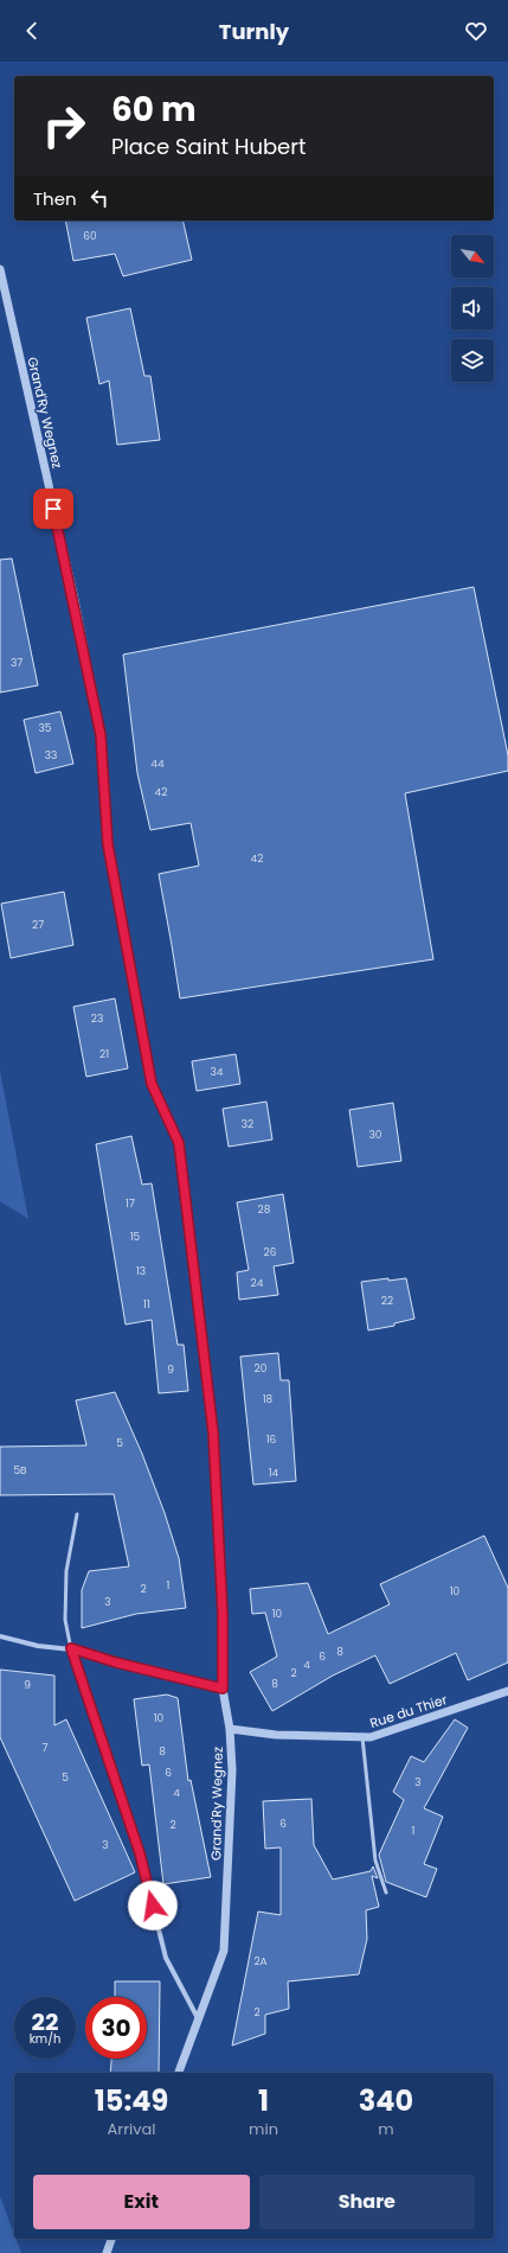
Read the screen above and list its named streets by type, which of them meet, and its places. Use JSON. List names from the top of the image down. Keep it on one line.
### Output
{"streets":{"street":["Grand'Ry Wegnez","Rue du Thier"]},"crossings":[["Grand'Ry Wegnez","Rue du Thier"]],"house_numbers":["60","37","35","33","44","42","42","27","23","21","34","32","30","17","28","15","26","13","24","22","11","20","9","18","16","5","5B","14","1","2","10","3","10","8","6","4","2","8","9","10","7","8","6","5","3","4","6","2","1","3","2A","2"],"north":"bottom right","page":{"header":"Turnly","turn":["60 m","Place Saint Hubert"],"then":"Then","speed":"22 km/h","limit":"30","eta":["15:49","Arrival","1","min","340","m"],"buttons":["Exit","Share"]}}
